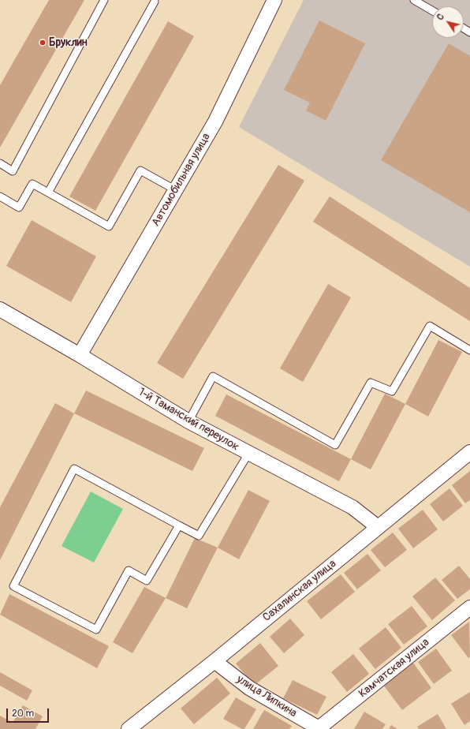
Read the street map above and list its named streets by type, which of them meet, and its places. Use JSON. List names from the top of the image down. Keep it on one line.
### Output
{"streets":{"street":["Автомобильная улица","1-й Таманский переулок","Сахалинская улица","Камчатская улица","улица Липкина"]},"crossings":[["Автомобильная улица","1-й Таманский переулок"],["1-й Таманский переулок","Сахалинская улица"],["Сахалинская улица","улица Липкина"],["Камчатская улица","улица Липкина"]],"places":["Бруклин"],"scale_bar":"20 m","north":"top left"}
